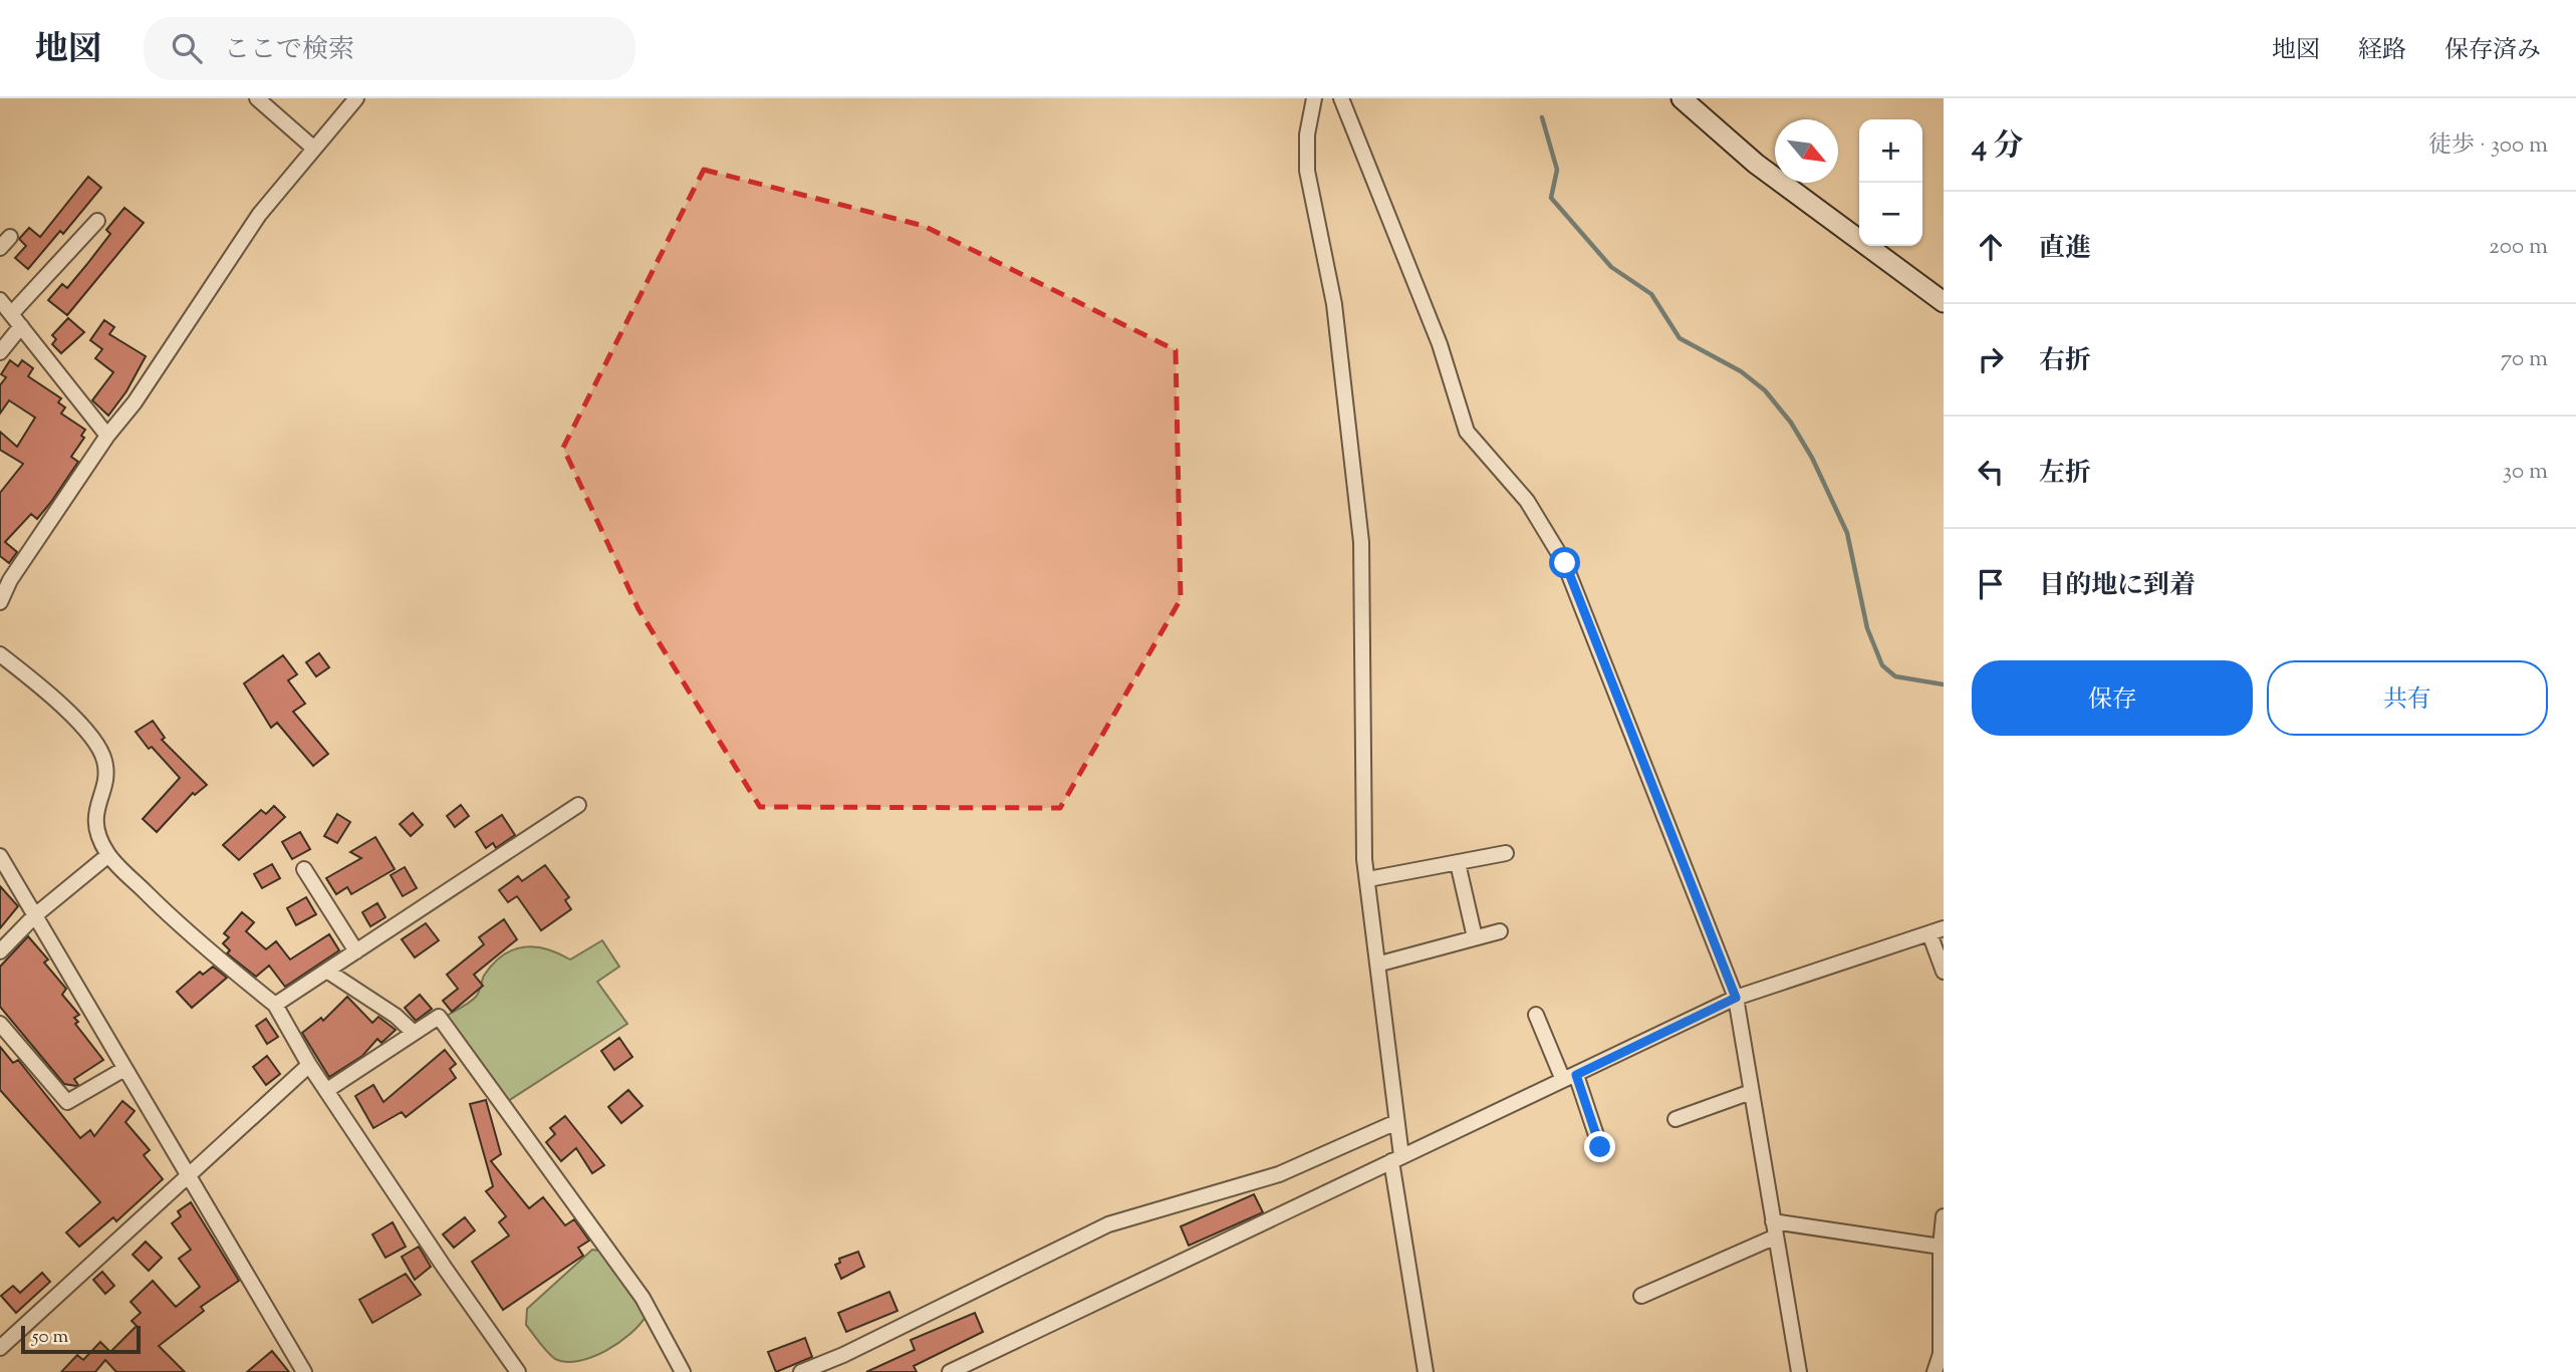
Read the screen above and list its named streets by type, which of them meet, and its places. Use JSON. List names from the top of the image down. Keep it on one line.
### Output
{"scale_bar":"50 m","north":"bottom right","page":{"header":"地図","search":"ここで検索","nav":["地図","経路","保存済み"],"heading":["4 分","徒歩 · 300 m"],"map_buttons":["+","−"],"list":[["直進","200 m"],["右折","70 m"],["左折","30 m"],"目的地に到着"],"buttons":["保存","共有"],"scale":"50 m"}}
